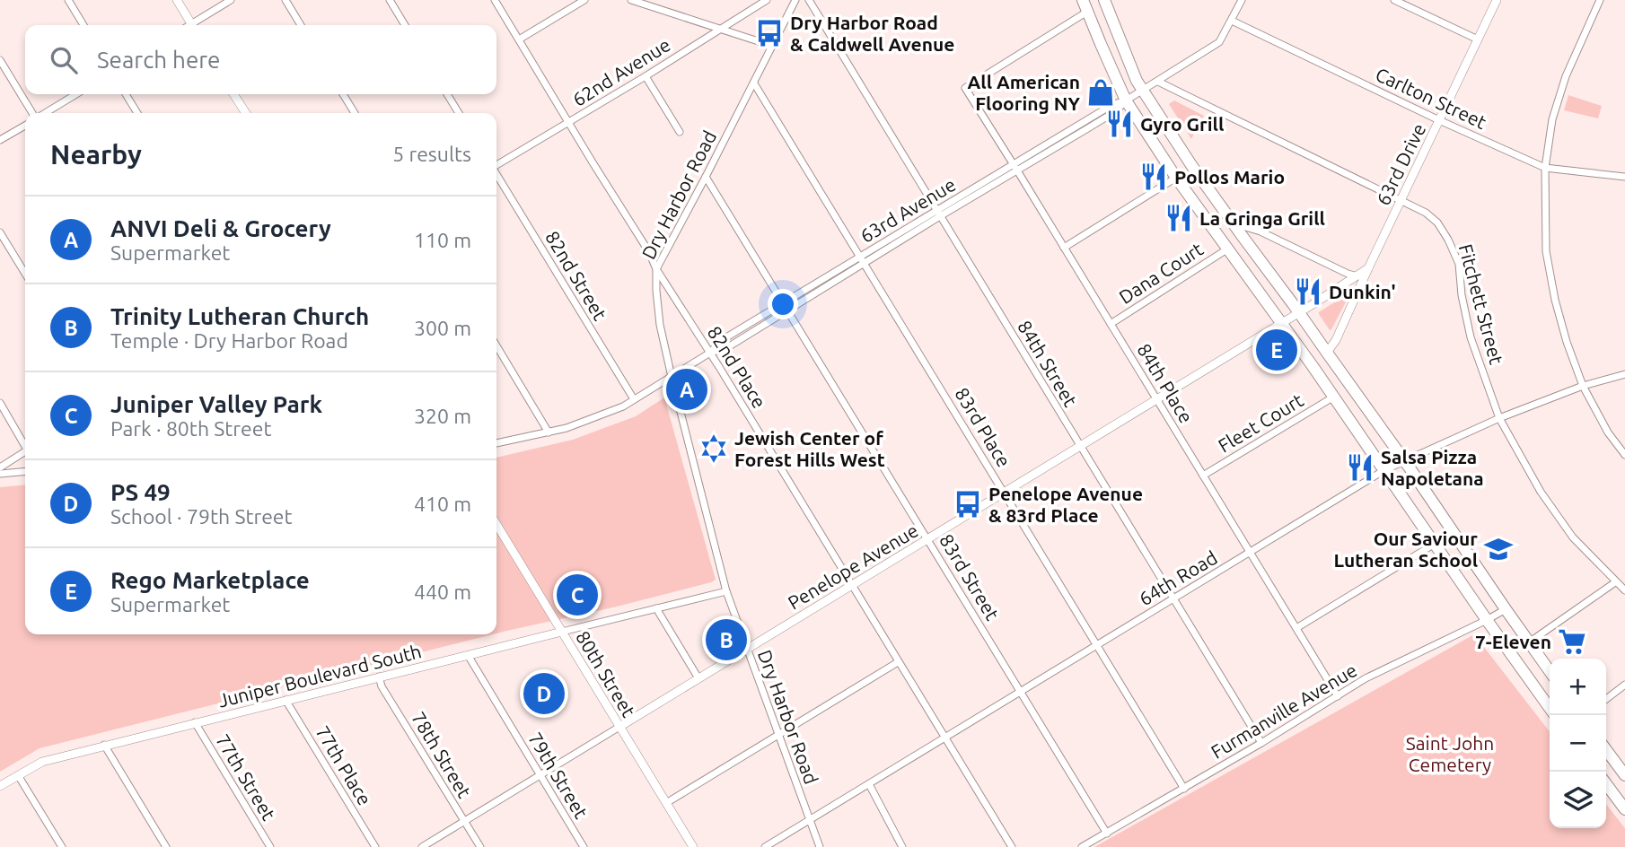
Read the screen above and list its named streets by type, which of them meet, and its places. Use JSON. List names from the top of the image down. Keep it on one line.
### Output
{"streets":{"street":["62nd Avenue","Carlton Street","63rd Drive","Dry Harbor Road","63rd Avenue","Dana Court","82nd Street","Fitchett Street","84th Street","82nd Place","84th Place","Fleet Court","83rd Place","Penelope Avenue","83rd Street","64th Road","80th Street","Juniper Boulevard South","Furmanville Avenue","78th Street","77th Place","79th Street","77th Street"]},"crossings":[["62nd Avenue","82nd Place"],["Carlton Street","63rd Drive"],["Carlton Street","63rd Avenue"],["63rd Drive","Fitchett Street"],["63rd Drive","Penelope Avenue"],["Dry Harbor Road","63rd Avenue"],["Dry Harbor Road","82nd Place"],["Dry Harbor Road","83rd Place"],["Dry Harbor Road","Penelope Avenue"],["Dry Harbor Road","83rd Street"],["Dry Harbor Road","64th Road"],["Dry Harbor Road","Juniper Boulevard South"],["63rd Avenue","82nd Street"],["63rd Avenue","Fitchett Street"],["63rd Avenue","84th Street"],["63rd Avenue","82nd Place"],["63rd Avenue","84th Place"],["63rd Avenue","83rd Place"],["63rd Avenue","83rd Street"],["Dana Court","84th Place"],["Fitchett Street","64th Road"],["84th Street","Penelope Avenue"],["84th Street","64th Road"],["84th Street","Furmanville Avenue"],["82nd Place","Penelope Avenue"],["82nd Place","64th Road"],["84th Place","Fleet Court"],["84th Place","Penelope Avenue"],["84th Place","64th Road"],["84th Place","Furmanville Avenue"],["83rd Place","Penelope Avenue"],["83rd Place","64th Road"],["83rd Place","Furmanville Avenue"],["Penelope Avenue","83rd Street"],["Penelope Avenue","80th Street"],["Penelope Avenue","78th Street"],["Penelope Avenue","79th Street"],["83rd Street","64th Road"],["83rd Street","Furmanville Avenue"],["80th Street","Juniper Boulevard South"],["Juniper Boulevard South","78th Street"],["Juniper Boulevard South","77th Place"],["Juniper Boulevard South","79th Street"],["Juniper Boulevard South","77th Street"]],"parks":["Saint John Cemetery"],"places":{"bus stop":["Dry Harbor Road & Caldwell Avenue","Penelope Avenue & 83rd Place"],"shop":["All American Flooring NY"],"restaurant":["Gyro Grill","Pollos Mario","La Gringa Grill","Dunkin'","Salsa Pizza Napoletana"],"synagogue":["Jewish Center of Forest Hills West"],"school or university":["Our Saviour Lutheran School"],"supermarket":["7-Eleven"]},"page":{"search":"Search here","heading":["Nearby","5 results"],"list":[{"mark":"A","name":"ANVI Deli & Grocery","note":"Supermarket","value":"110 m"},{"mark":"B","name":"Trinity Lutheran Church","note":"Temple · Dry Harbor Road","value":"300 m"},{"mark":"C","name":"Juniper Valley Park","note":"Park · 80th Street","value":"320 m"},{"mark":"D","name":"PS 49","note":"School · 79th Street","value":"410 m"},{"mark":"E","name":"Rego Marketplace","note":"Supermarket","value":"440 m"}],"pins":["E","A","C","B","D"],"map_buttons":["+","−"]}}
